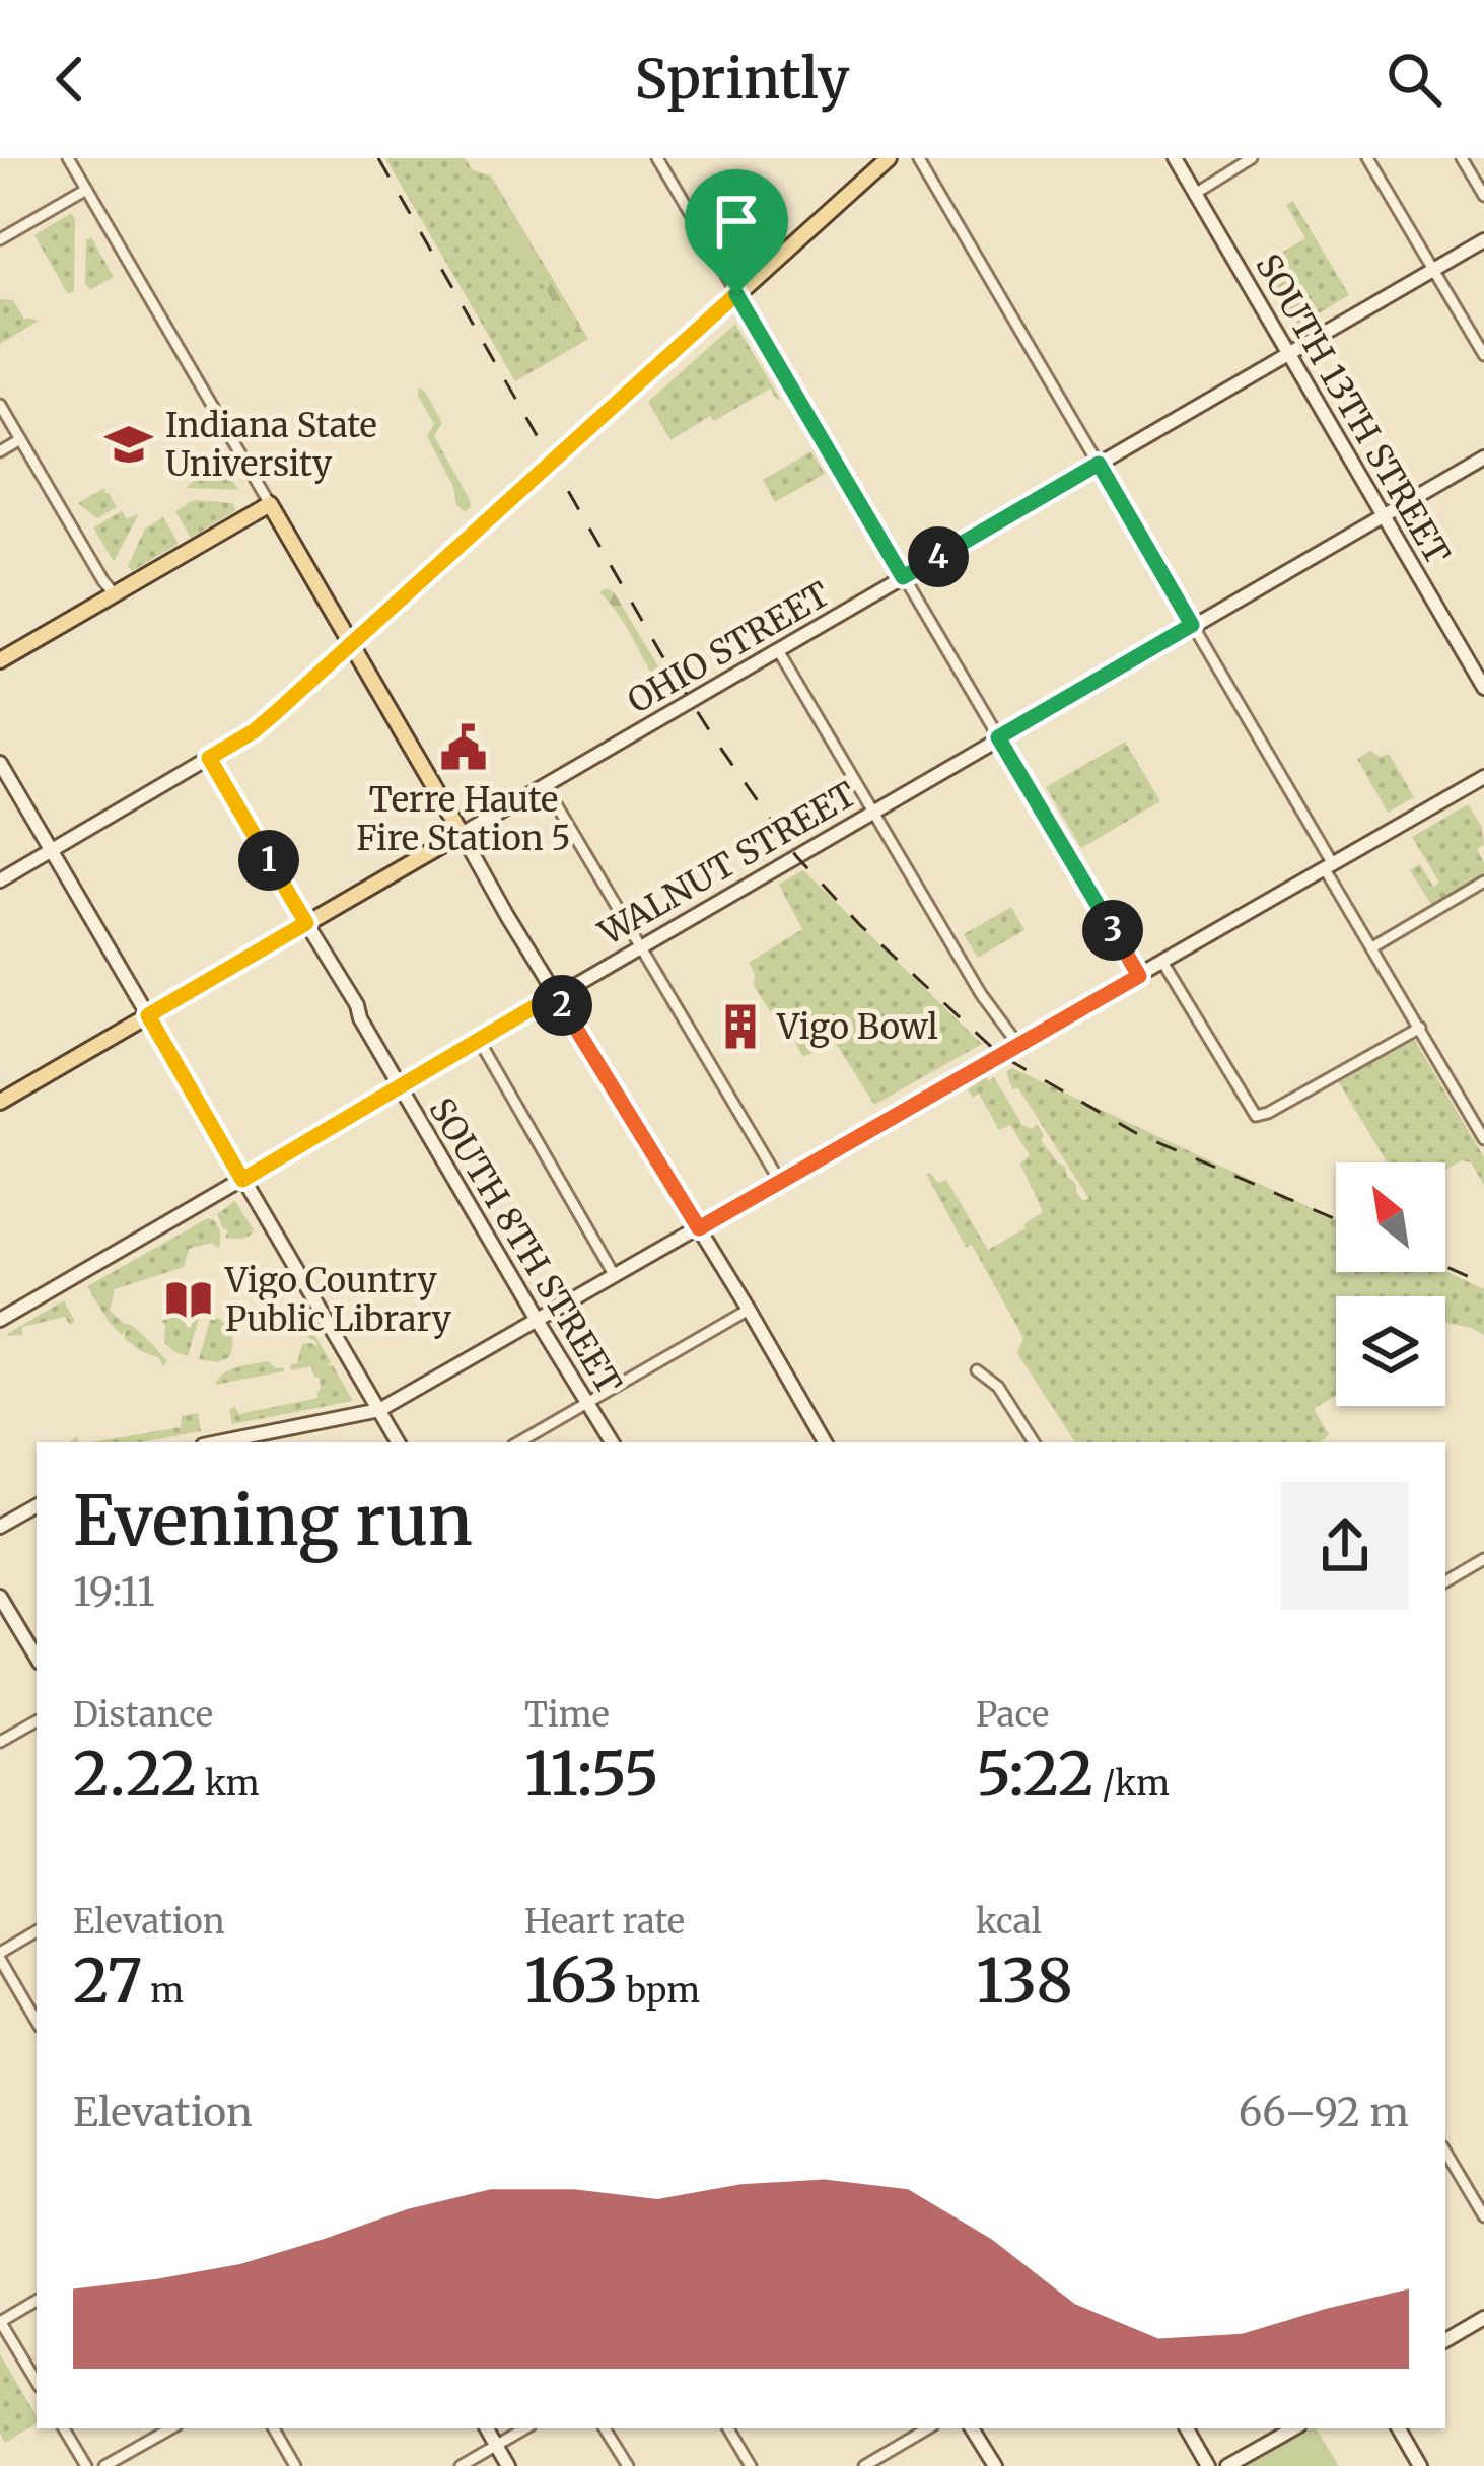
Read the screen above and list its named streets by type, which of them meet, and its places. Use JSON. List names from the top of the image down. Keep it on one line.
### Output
{"streets":{"main road":["OHIO STREET"],"street":["SOUTH 13TH STREET","WALNUT STREET","SOUTH 8TH STREET"]},"crossings":[["SOUTH 13TH STREET","OHIO STREET"],["SOUTH 13TH STREET","WALNUT STREET"],["OHIO STREET","SOUTH 8TH STREET"],["WALNUT STREET","SOUTH 8TH STREET"]],"places":{"school or university":["Indiana State University"],"public building":["Terre Haute Fire Station 5"],"building":["Vigo Bowl"],"library":["Vigo Country Public Library"]},"north":"top left","page":{"header":"Sprintly","pins":["4","1","3","2"],"heading":["Evening run","19:11"],"stats":[["Distance","2.22 km"],["Time","11:55"],["Pace","5:22 /km"],["Elevation","27 m"],["Heart rate","163 bpm"],["kcal","138"]],"chart":["Elevation","66–92 m"]}}
